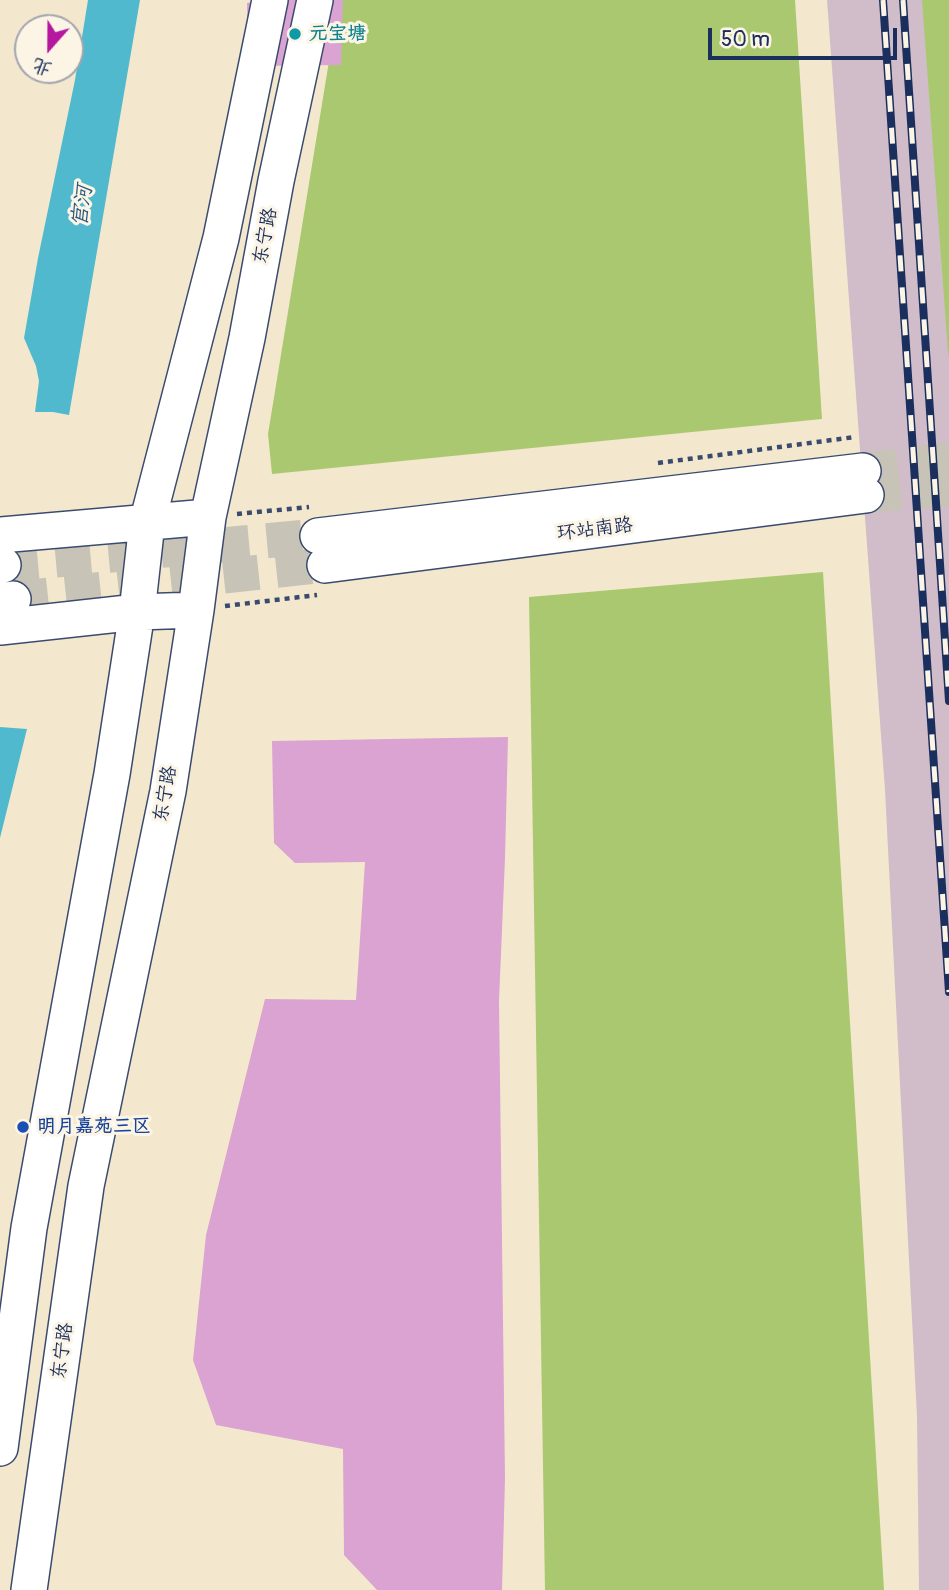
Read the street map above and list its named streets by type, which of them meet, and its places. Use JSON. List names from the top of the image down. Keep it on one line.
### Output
{"streets":{"main road":["东宁路","环站南路"]},"water":["官河"],"places":["元宝塘","明月嘉苑三区"],"scale_bar":"50 m","north":"bottom"}
